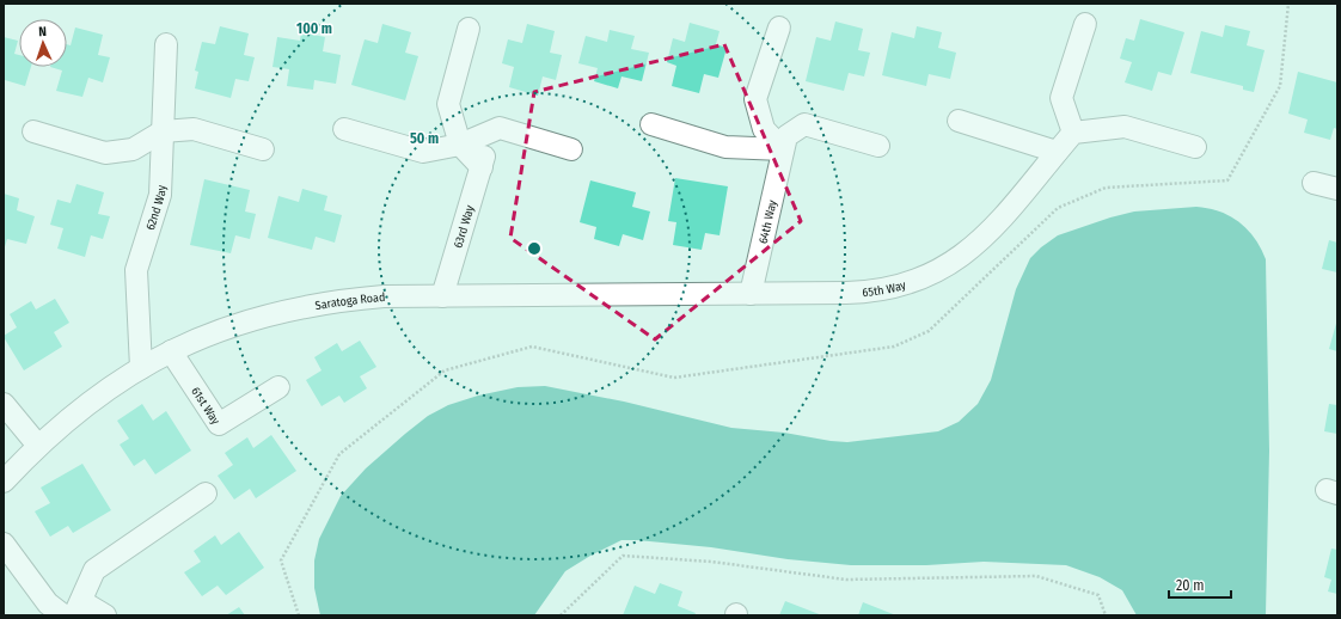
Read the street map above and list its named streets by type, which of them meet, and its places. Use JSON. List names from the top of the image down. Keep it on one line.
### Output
{"streets":{"street":["62nd Way","64th Way","63rd Way","65th Way","Saratoga Road","61st Way"]},"crossings":[["62nd Way","Saratoga Road"],["64th Way","65th Way"],["64th Way","Saratoga Road"],["63rd Way","Saratoga Road"],["65th Way","Saratoga Road"],["Saratoga Road","61st Way"]],"scale_bar":"20 m","north":"top","rings":["100 m","50 m"]}
